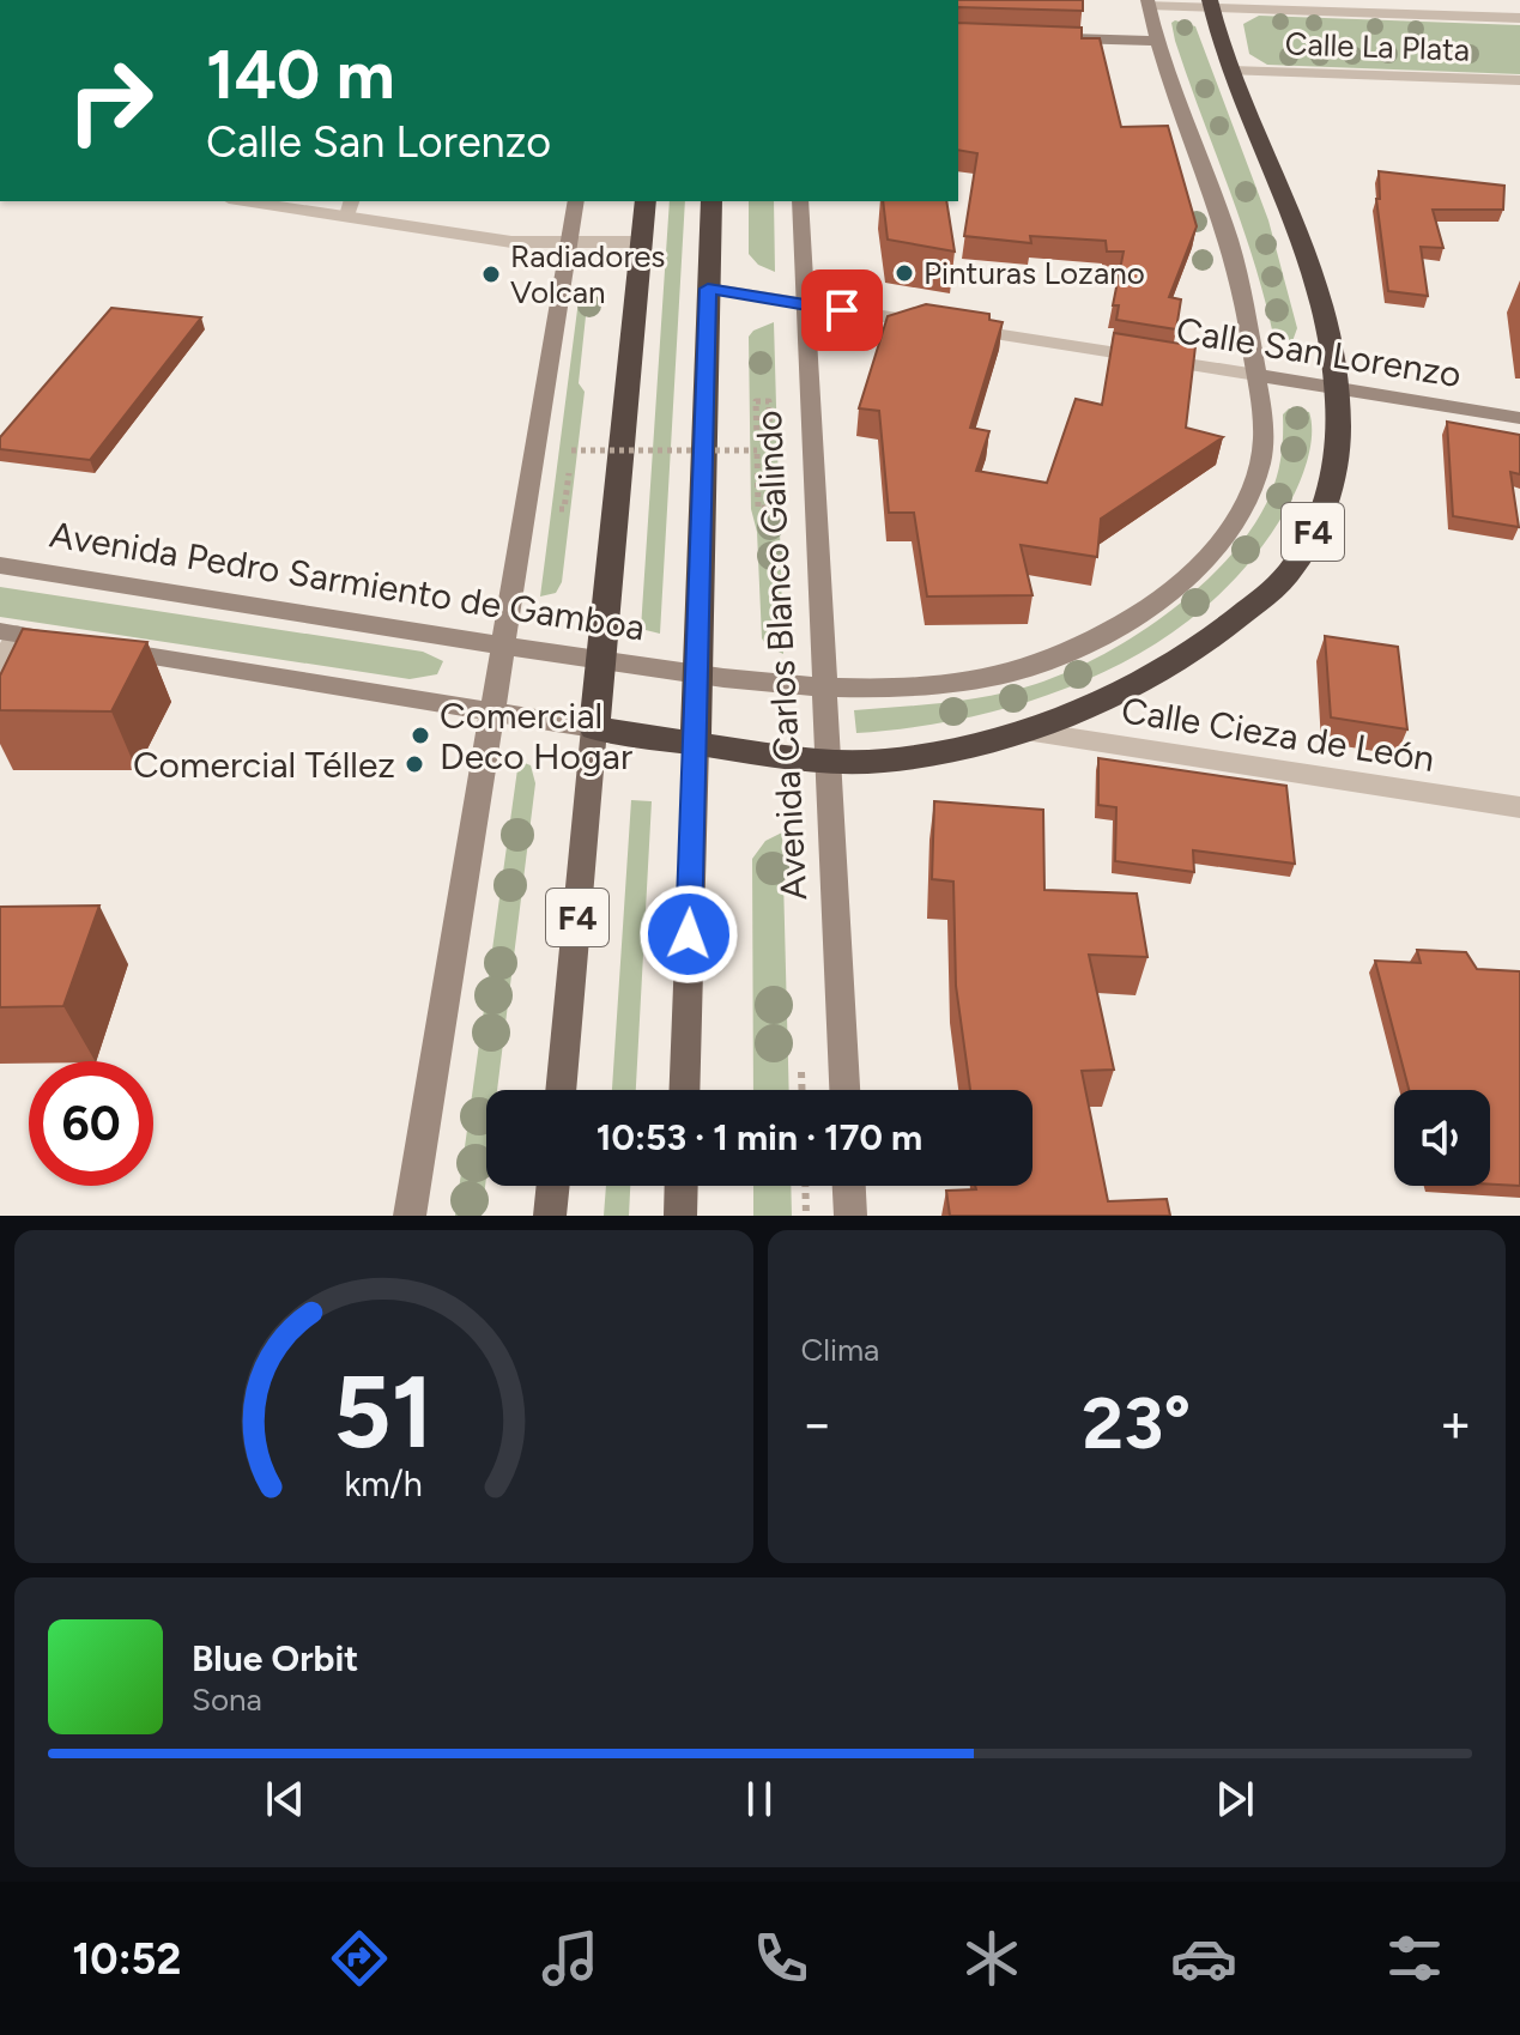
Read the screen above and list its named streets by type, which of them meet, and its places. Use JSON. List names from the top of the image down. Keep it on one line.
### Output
{"streets":{"highway":["F4","Avenida Carlos Blanco Galindo"],"street":["Calle La Plata","Calle San Lorenzo","Avenida Pedro Sarmiento de Gamboa","Calle Cieza de León"]},"crossings":[["Calle La Plata","F4"],["Calle La Plata","Avenida Pedro Sarmiento de Gamboa"],["Calle San Lorenzo","F4"],["Calle San Lorenzo","Avenida Pedro Sarmiento de Gamboa"],["Calle San Lorenzo","Avenida Carlos Blanco Galindo"],["F4","Avenida Pedro Sarmiento de Gamboa"],["F4","Avenida Carlos Blanco Galindo"],["F4","Calle Cieza de León"],["Avenida Pedro Sarmiento de Gamboa","Avenida Carlos Blanco Galindo"]],"places":["Pinturas Lozano","Radiadores Volcan","Comercial Deco Hogar","Comercial Téllez"],"page":{"turn":["140 m","Calle San Lorenzo"],"limit":"60","trip":"10:53 · 1 min · 170 m","tile":"Clima","heat":["−","23°","+"],"song":["Blue Orbit","Sona"],"tabs":"10:52","gauge":["51","km/h"]}}
